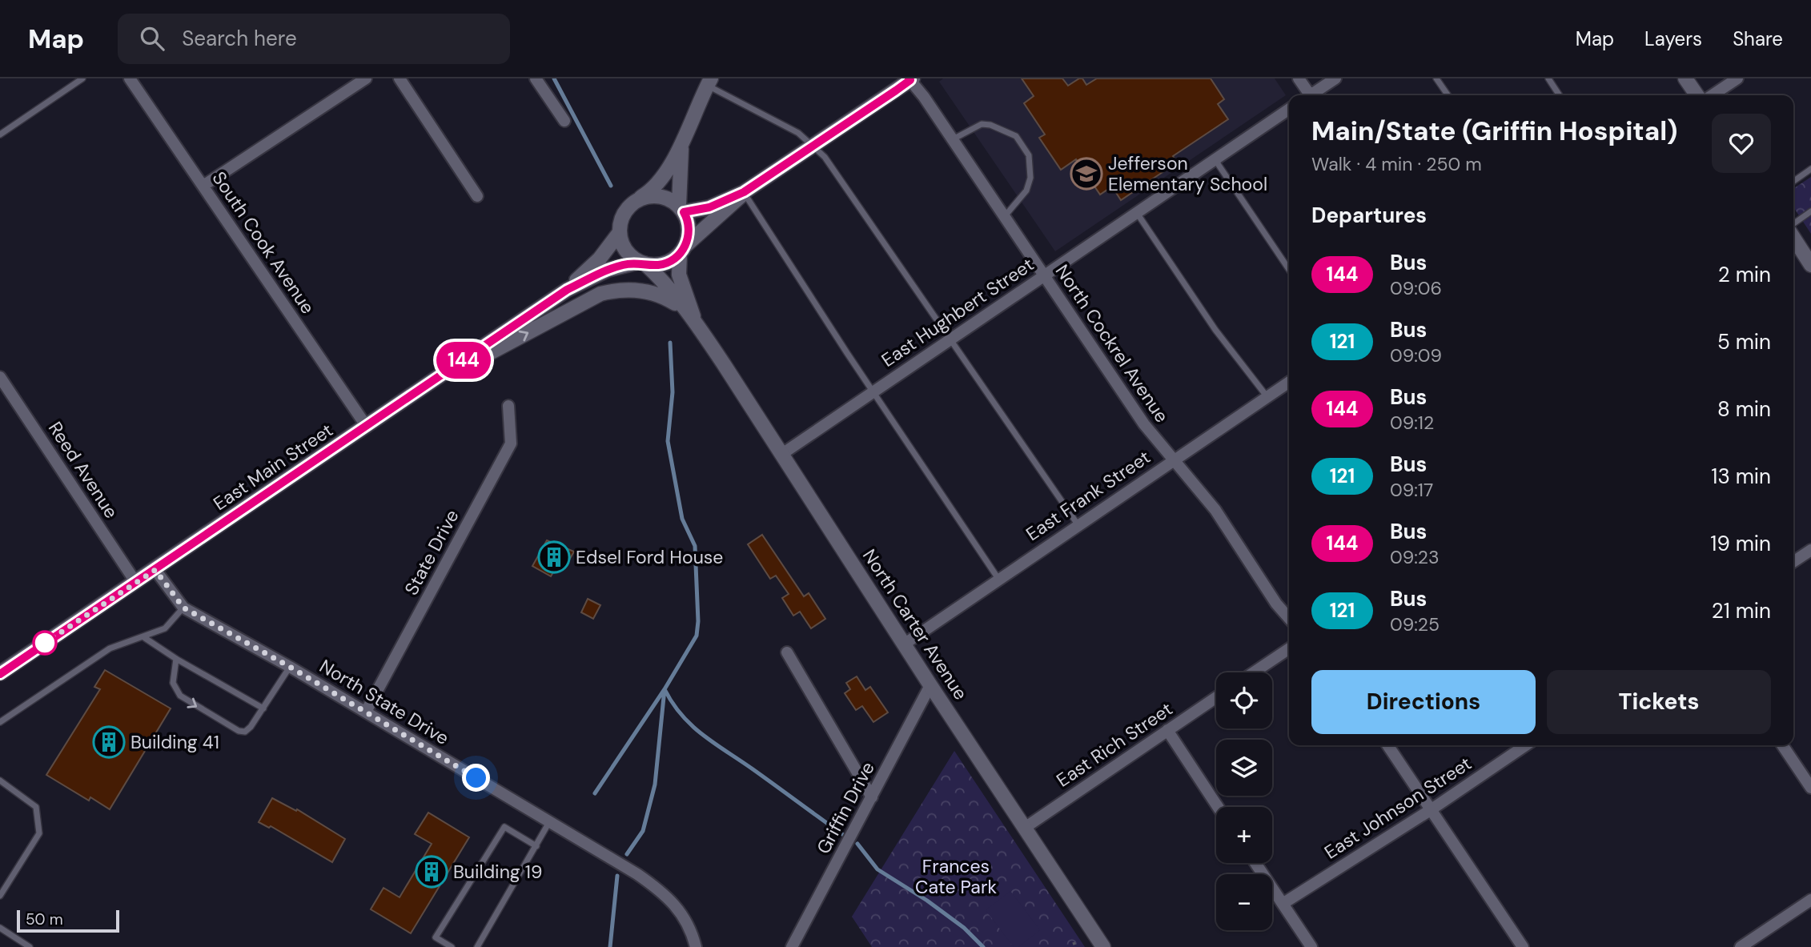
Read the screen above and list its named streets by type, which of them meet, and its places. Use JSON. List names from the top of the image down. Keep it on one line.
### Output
{"streets":{"street":["South Cook Avenue","East Hughbert Street","North Cockrel Avenue","East Main Street","Reed Avenue","East Frank Street","State Drive","North Carter Avenue","North State Drive","East Rich Street","Griffin Drive","East Johnson Street"]},"crossings":[["South Cook Avenue","East Main Street"],["East Hughbert Street","North Cockrel Avenue"],["East Hughbert Street","North Carter Avenue"],["North Cockrel Avenue","East Frank Street"],["East Main Street","Reed Avenue"],["East Main Street","North Carter Avenue"],["East Main Street","North State Drive"],["East Frank Street","North Carter Avenue"],["State Drive","North State Drive"],["North Carter Avenue","East Rich Street"],["North Carter Avenue","Griffin Drive"]],"parks":["Frances Cate Park"],"places":{"school or university":["Jefferson Elementary School"],"building":["Edsel Ford House","Building 41","Building 19"]},"lines":["bus line 144"],"scale_bar":"50 m","page":{"header":"Map","search":"Search here","nav":["Map","Layers","Share"],"on_map":"144","heading":[["Main/State (Griffin Hospital)","Walk · 4 min · 250 m"],"Departures"],"list":[{"mark":"144","name":"Bus","note":"09:06","value":"2 min"},{"mark":"121","name":"Bus","note":"09:09","value":"5 min"},{"mark":"144","name":"Bus","note":"09:12","value":"8 min"},{"mark":"121","name":"Bus","note":"09:17","value":"13 min"},{"mark":"144","name":"Bus","note":"09:23","value":"19 min"},{"mark":"121","name":"Bus","note":"09:25","value":"21 min"}],"buttons":["Directions","Tickets"],"map_buttons":["+","−"],"scale":"50 m"}}
